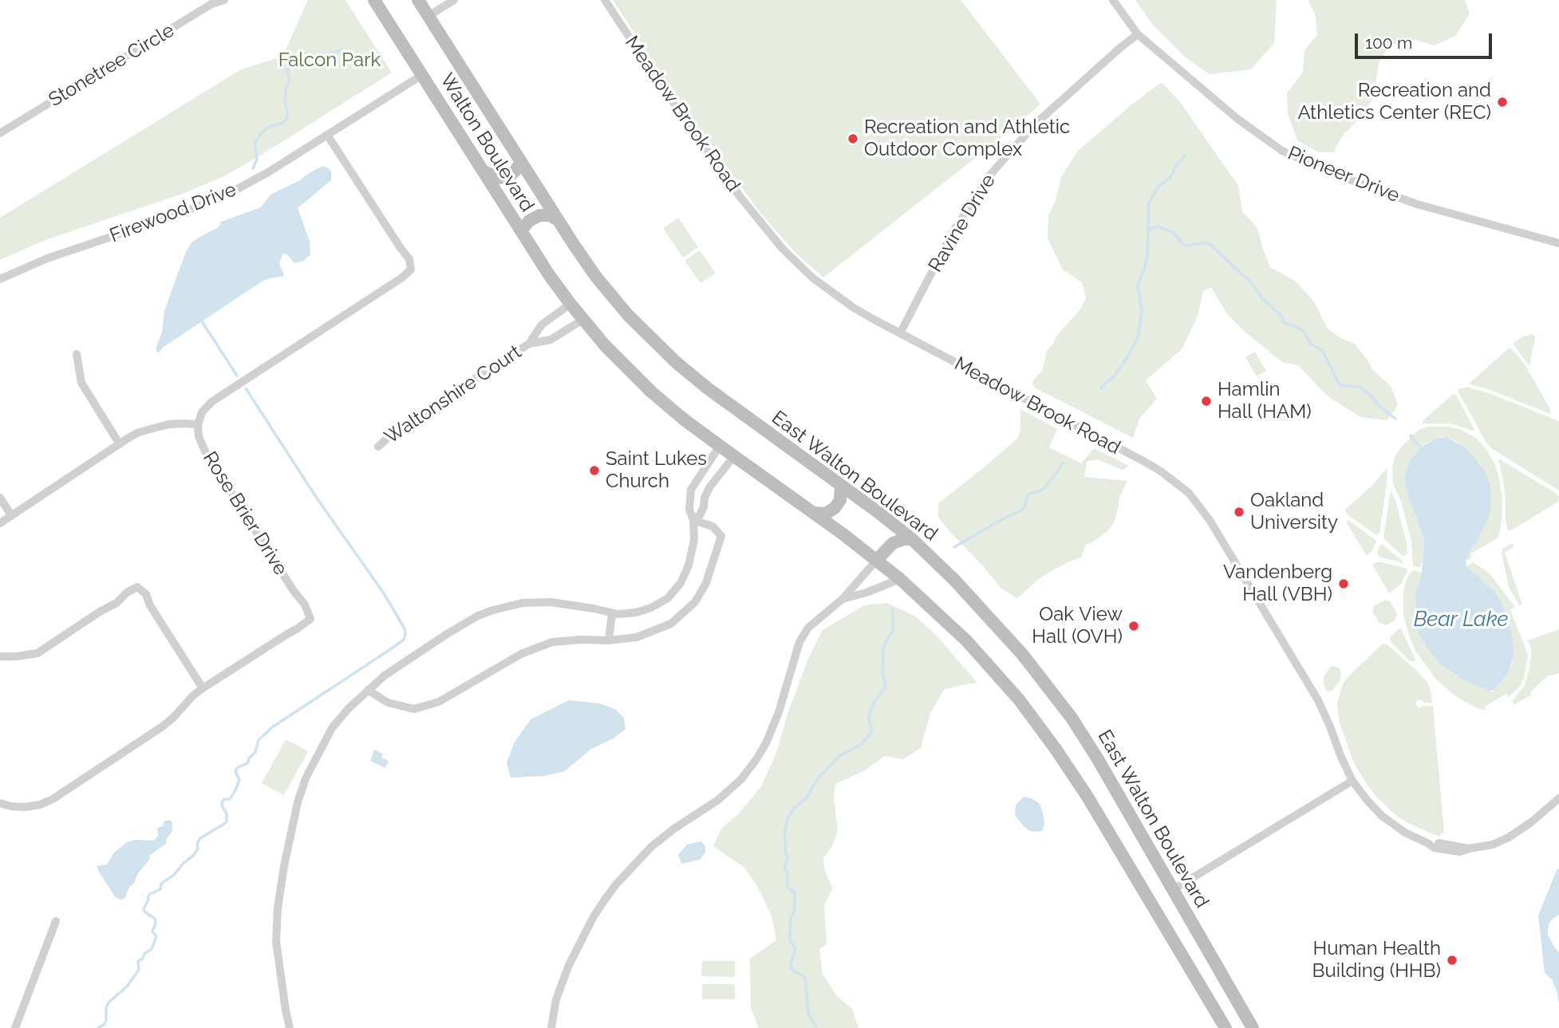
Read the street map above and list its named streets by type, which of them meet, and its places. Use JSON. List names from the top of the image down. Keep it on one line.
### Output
{"streets":{"main road":["Walton Boulevard","East Walton Boulevard"],"street":["Stonetree Circle","Meadow Brook Road","Pioneer Drive","Firewood Drive","Ravine Drive","Waltonshire Court","Rose Brier Drive"]},"crossings":[["Meadow Brook Road","Ravine Drive"],["Walton Boulevard","Firewood Drive"],["Walton Boulevard","Waltonshire Court"],["Walton Boulevard","East Walton Boulevard"],["Pioneer Drive","Ravine Drive"]],"water":["Bear Lake"],"parks":["Falcon Park"],"places":["Recreation and Athletics Center (REC)","Recreation and Athletic Outdoor Complex","Hamlin Hall (HAM)","Saint Lukes Church","Oakland University","Vandenberg Hall (VBH)","Oak View Hall (OVH)","Human Health Building (HHB)"],"scale_bar":"100 m"}
